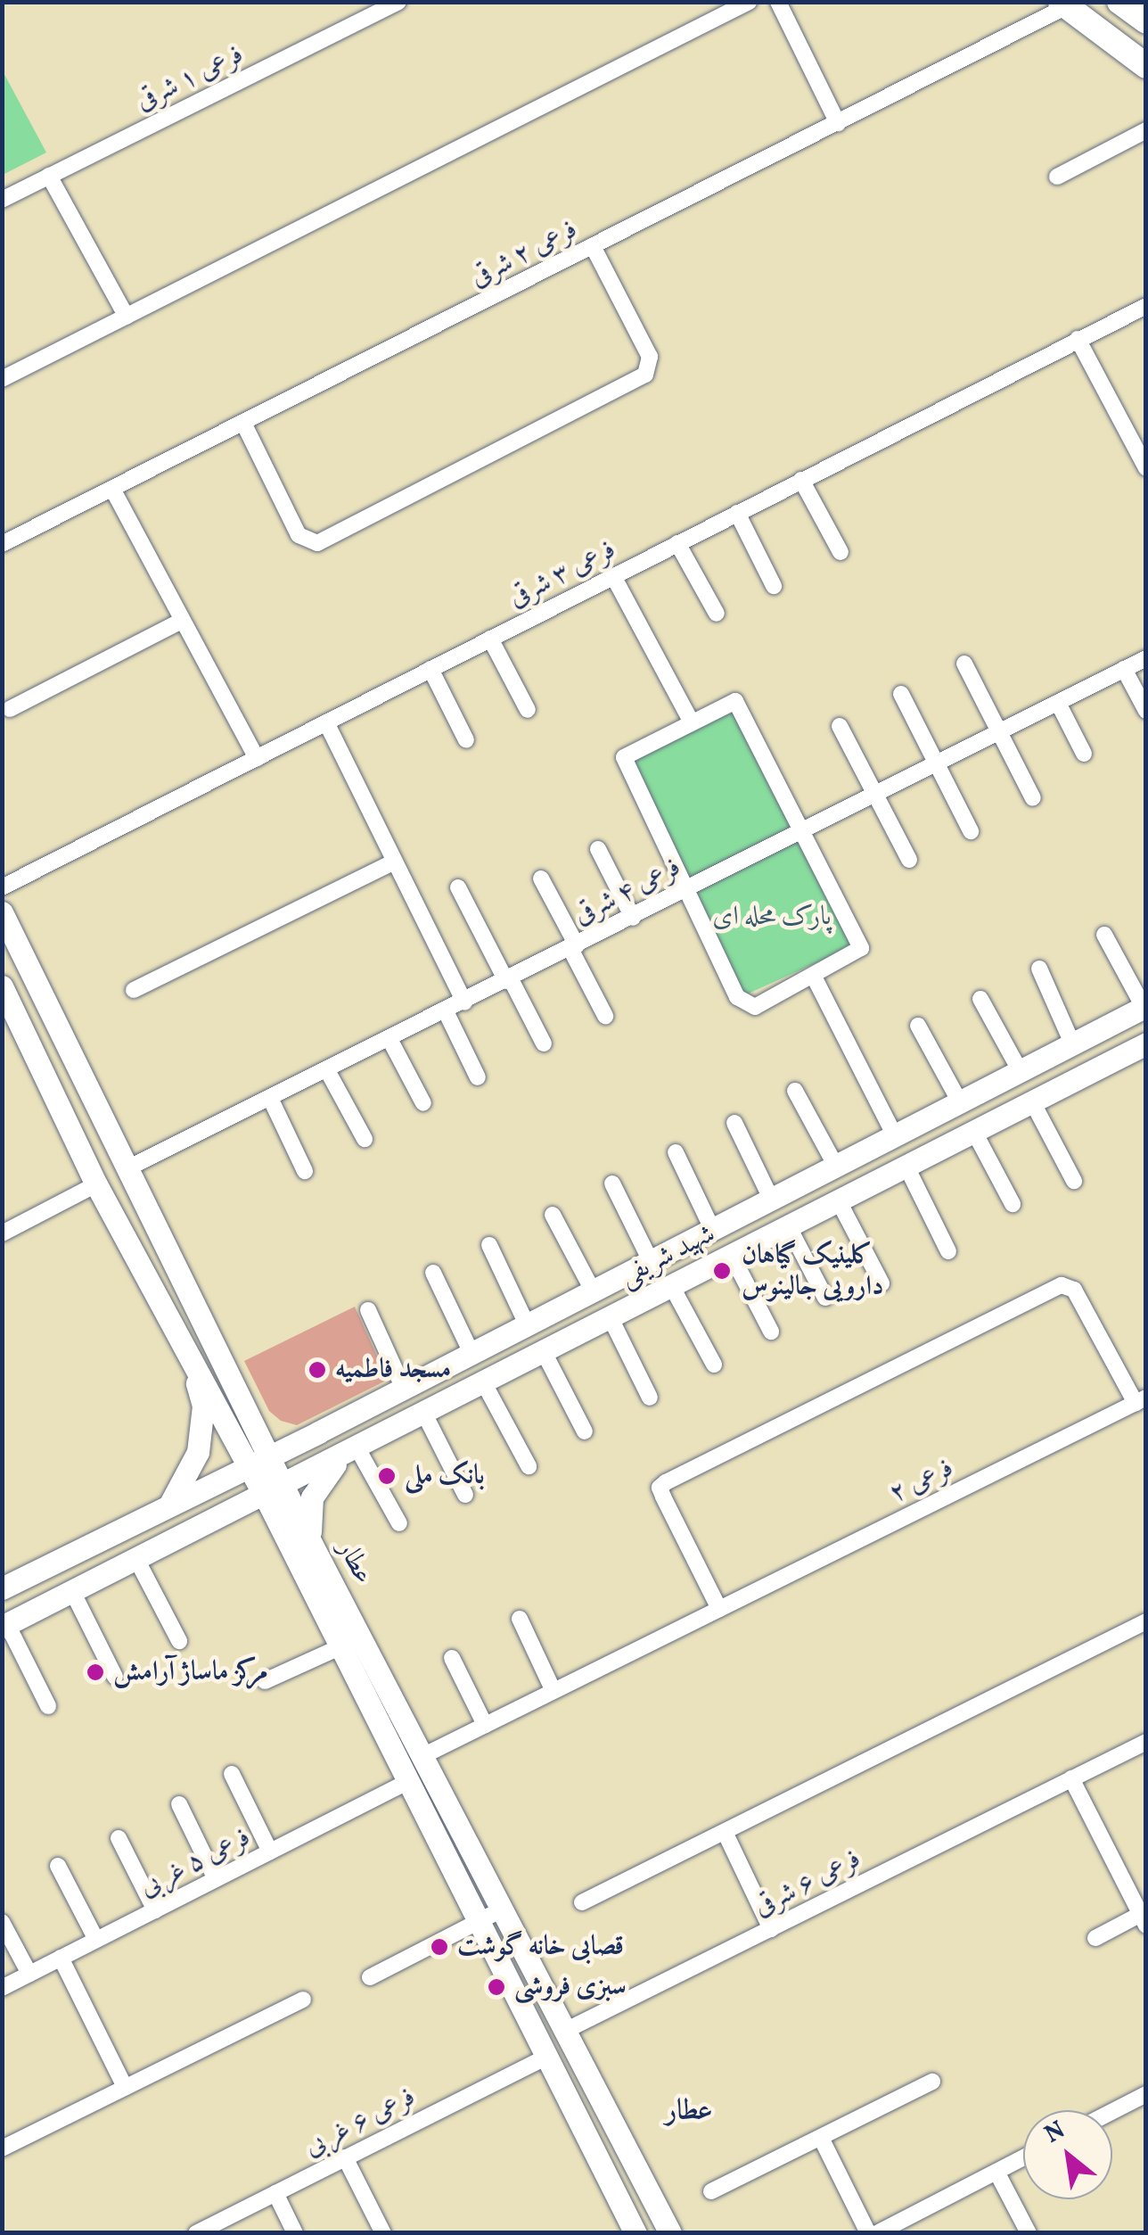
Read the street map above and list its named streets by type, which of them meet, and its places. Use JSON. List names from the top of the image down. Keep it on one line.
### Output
{"streets":{"main road":["شهید شریفی","عطار"],"street":["فرعی ۱ شرقی","فرعی ۲ شرقی","فرعی ۳ شرقی","فرعی ۴ شرقی","فرعی ۲","فرعی ۵ غربی","فرعی ۶ شرقی","فرعی ۶ غربی"]},"crossings":[["فرعی ۴ شرقی","عطار"],["شهید شریفی","عطار"],["فرعی ۲","عطار"],["عطار","فرعی ۵ غربی"],["عطار","فرعی ۶ شرقی"],["عطار","فرعی ۶ غربی"]],"districts":["عطار"],"parks":["پارک محله ای"],"places":["کلینیک گیاهان دارویی جالینوس","مسجد فاطمیه","بانک ملی","مرکز ماساژ آرامش","قصابی خانه گوشت","سبزی فروشی"],"north":"top left"}
